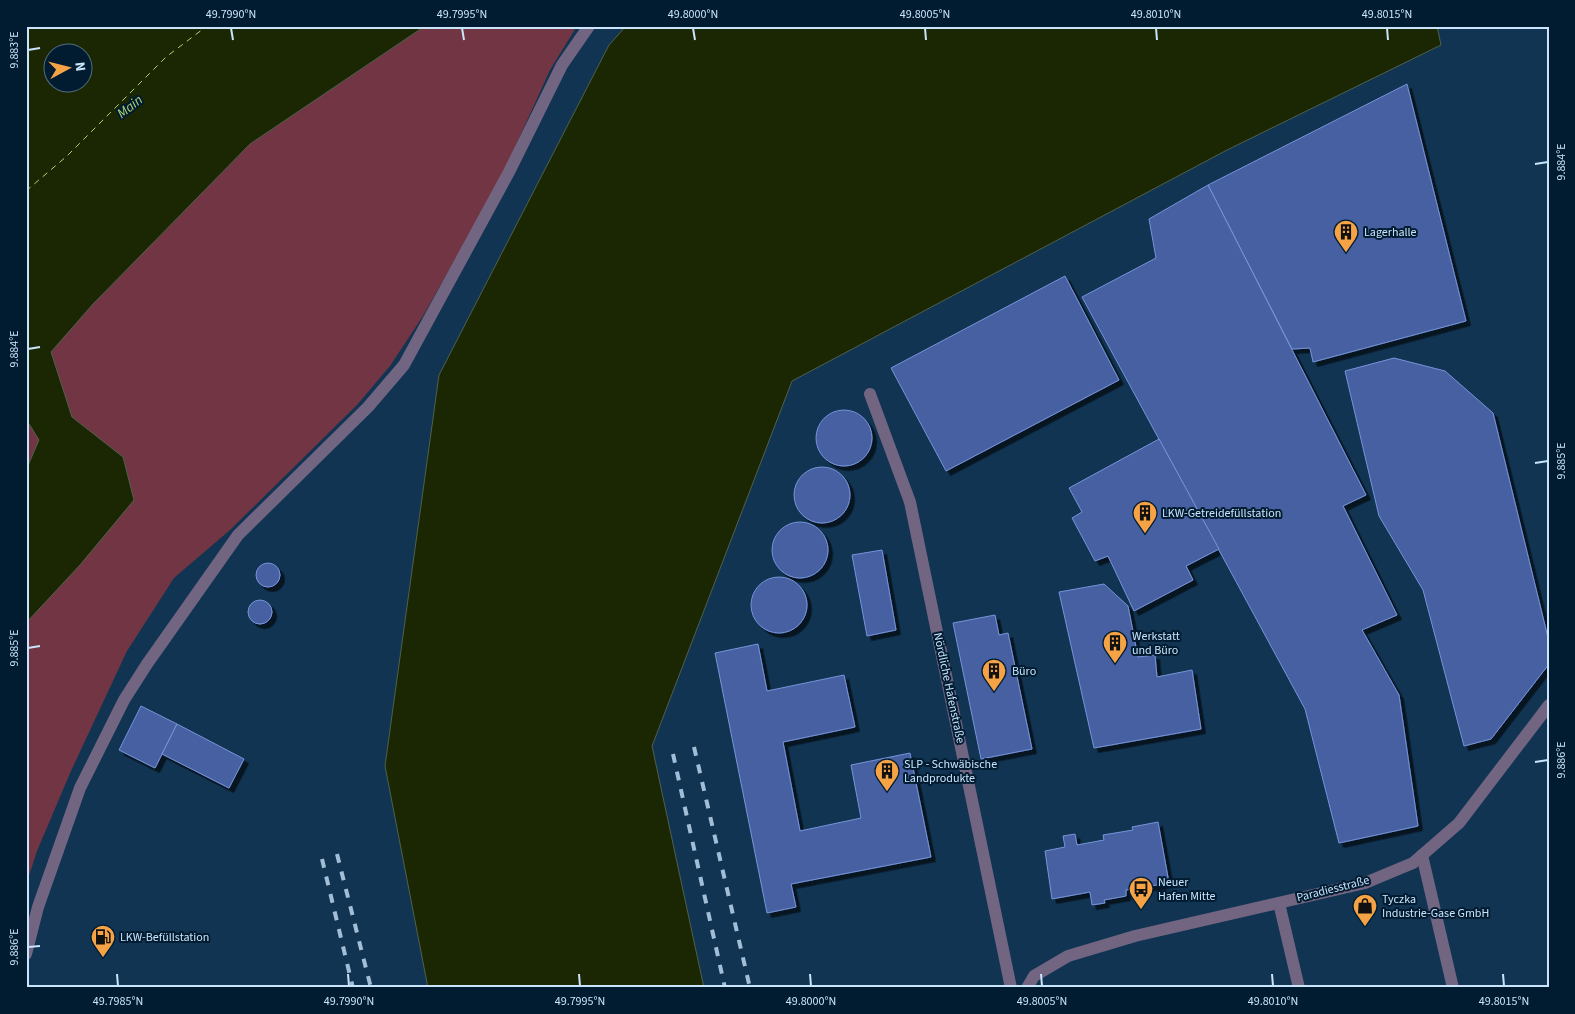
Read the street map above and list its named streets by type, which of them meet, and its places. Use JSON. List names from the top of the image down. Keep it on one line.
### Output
{"streets":{"street":["Nördliche Hafenstraße","Paradiesstraße"]},"water":["Main"],"places":{"building":["Lagerhalle","LKW-Getreidefüllstation","Werkstatt und Büro","Büro","SLP - Schwäbische Landprodukte"],"bus stop":["Neuer Hafen Mitte"],"shop":["Tyczka Industrie-Gase GmbH"],"fuel station":["LKW-Befüllstation"]},"north":"right","coordinates":["49.7990°N","49.7995°N","49.8000°N","49.8005°N","49.8010°N","49.8015°N","9.883°E","9.884°E","9.885°E","9.886°E","49.7985°N"]}
